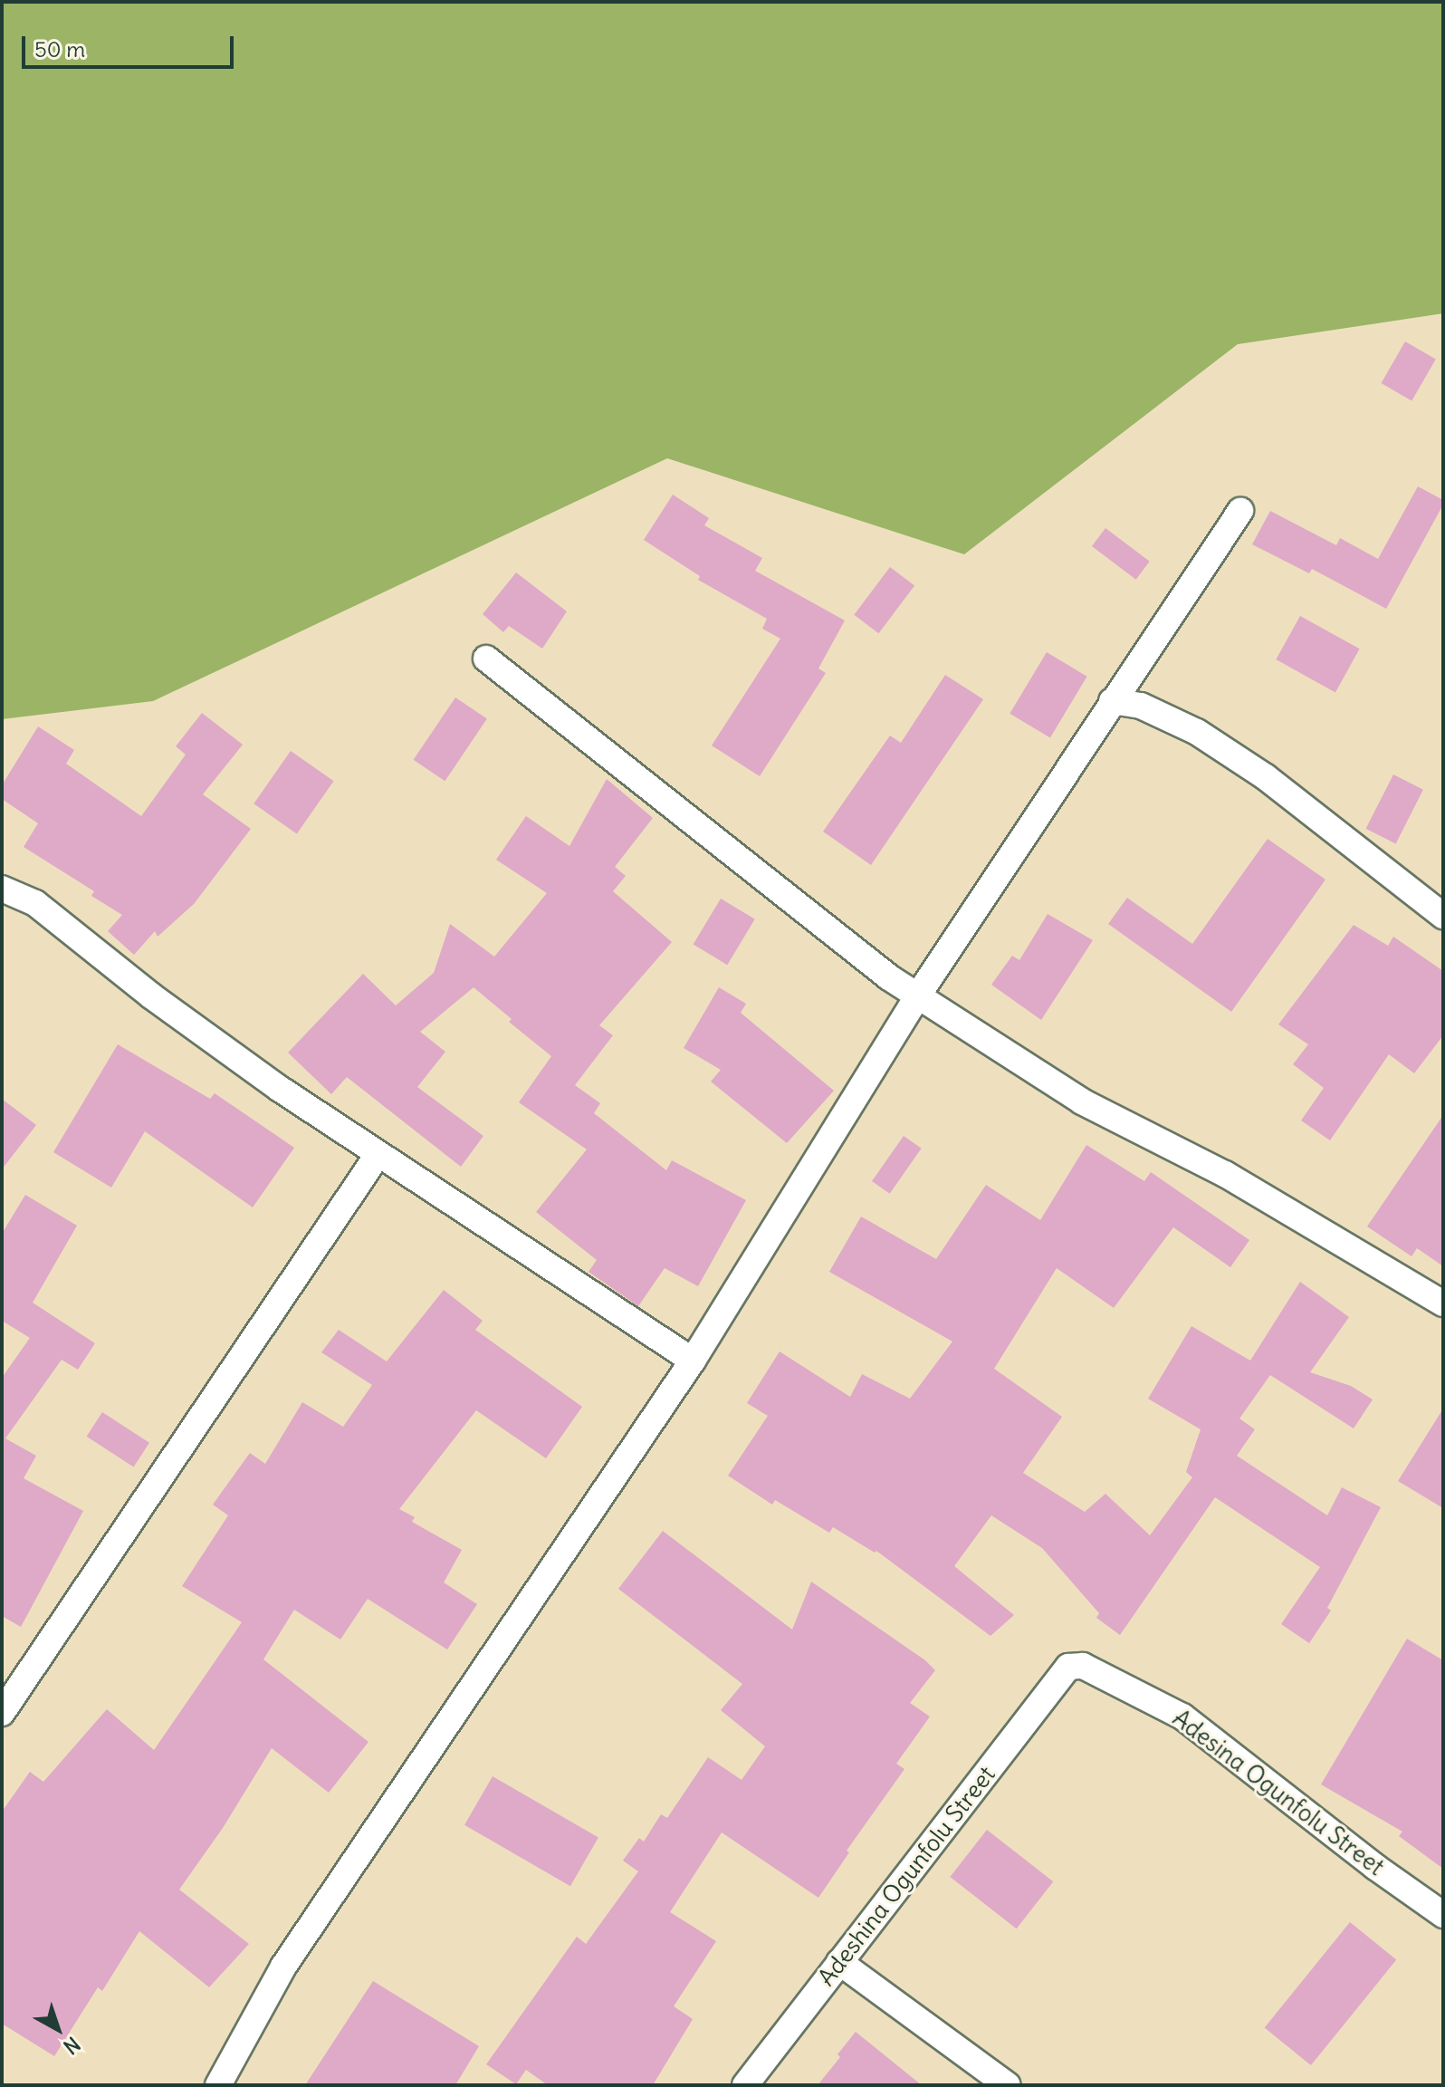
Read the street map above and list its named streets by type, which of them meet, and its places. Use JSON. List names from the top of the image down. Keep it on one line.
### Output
{"streets":{"street":["Adesina Ogunfolu Street","Adeshina Ogunfolu Street"]},"crossings":[["Adesina Ogunfolu Street","Adeshina Ogunfolu Street"]],"scale_bar":"50 m","north":"bottom right"}
